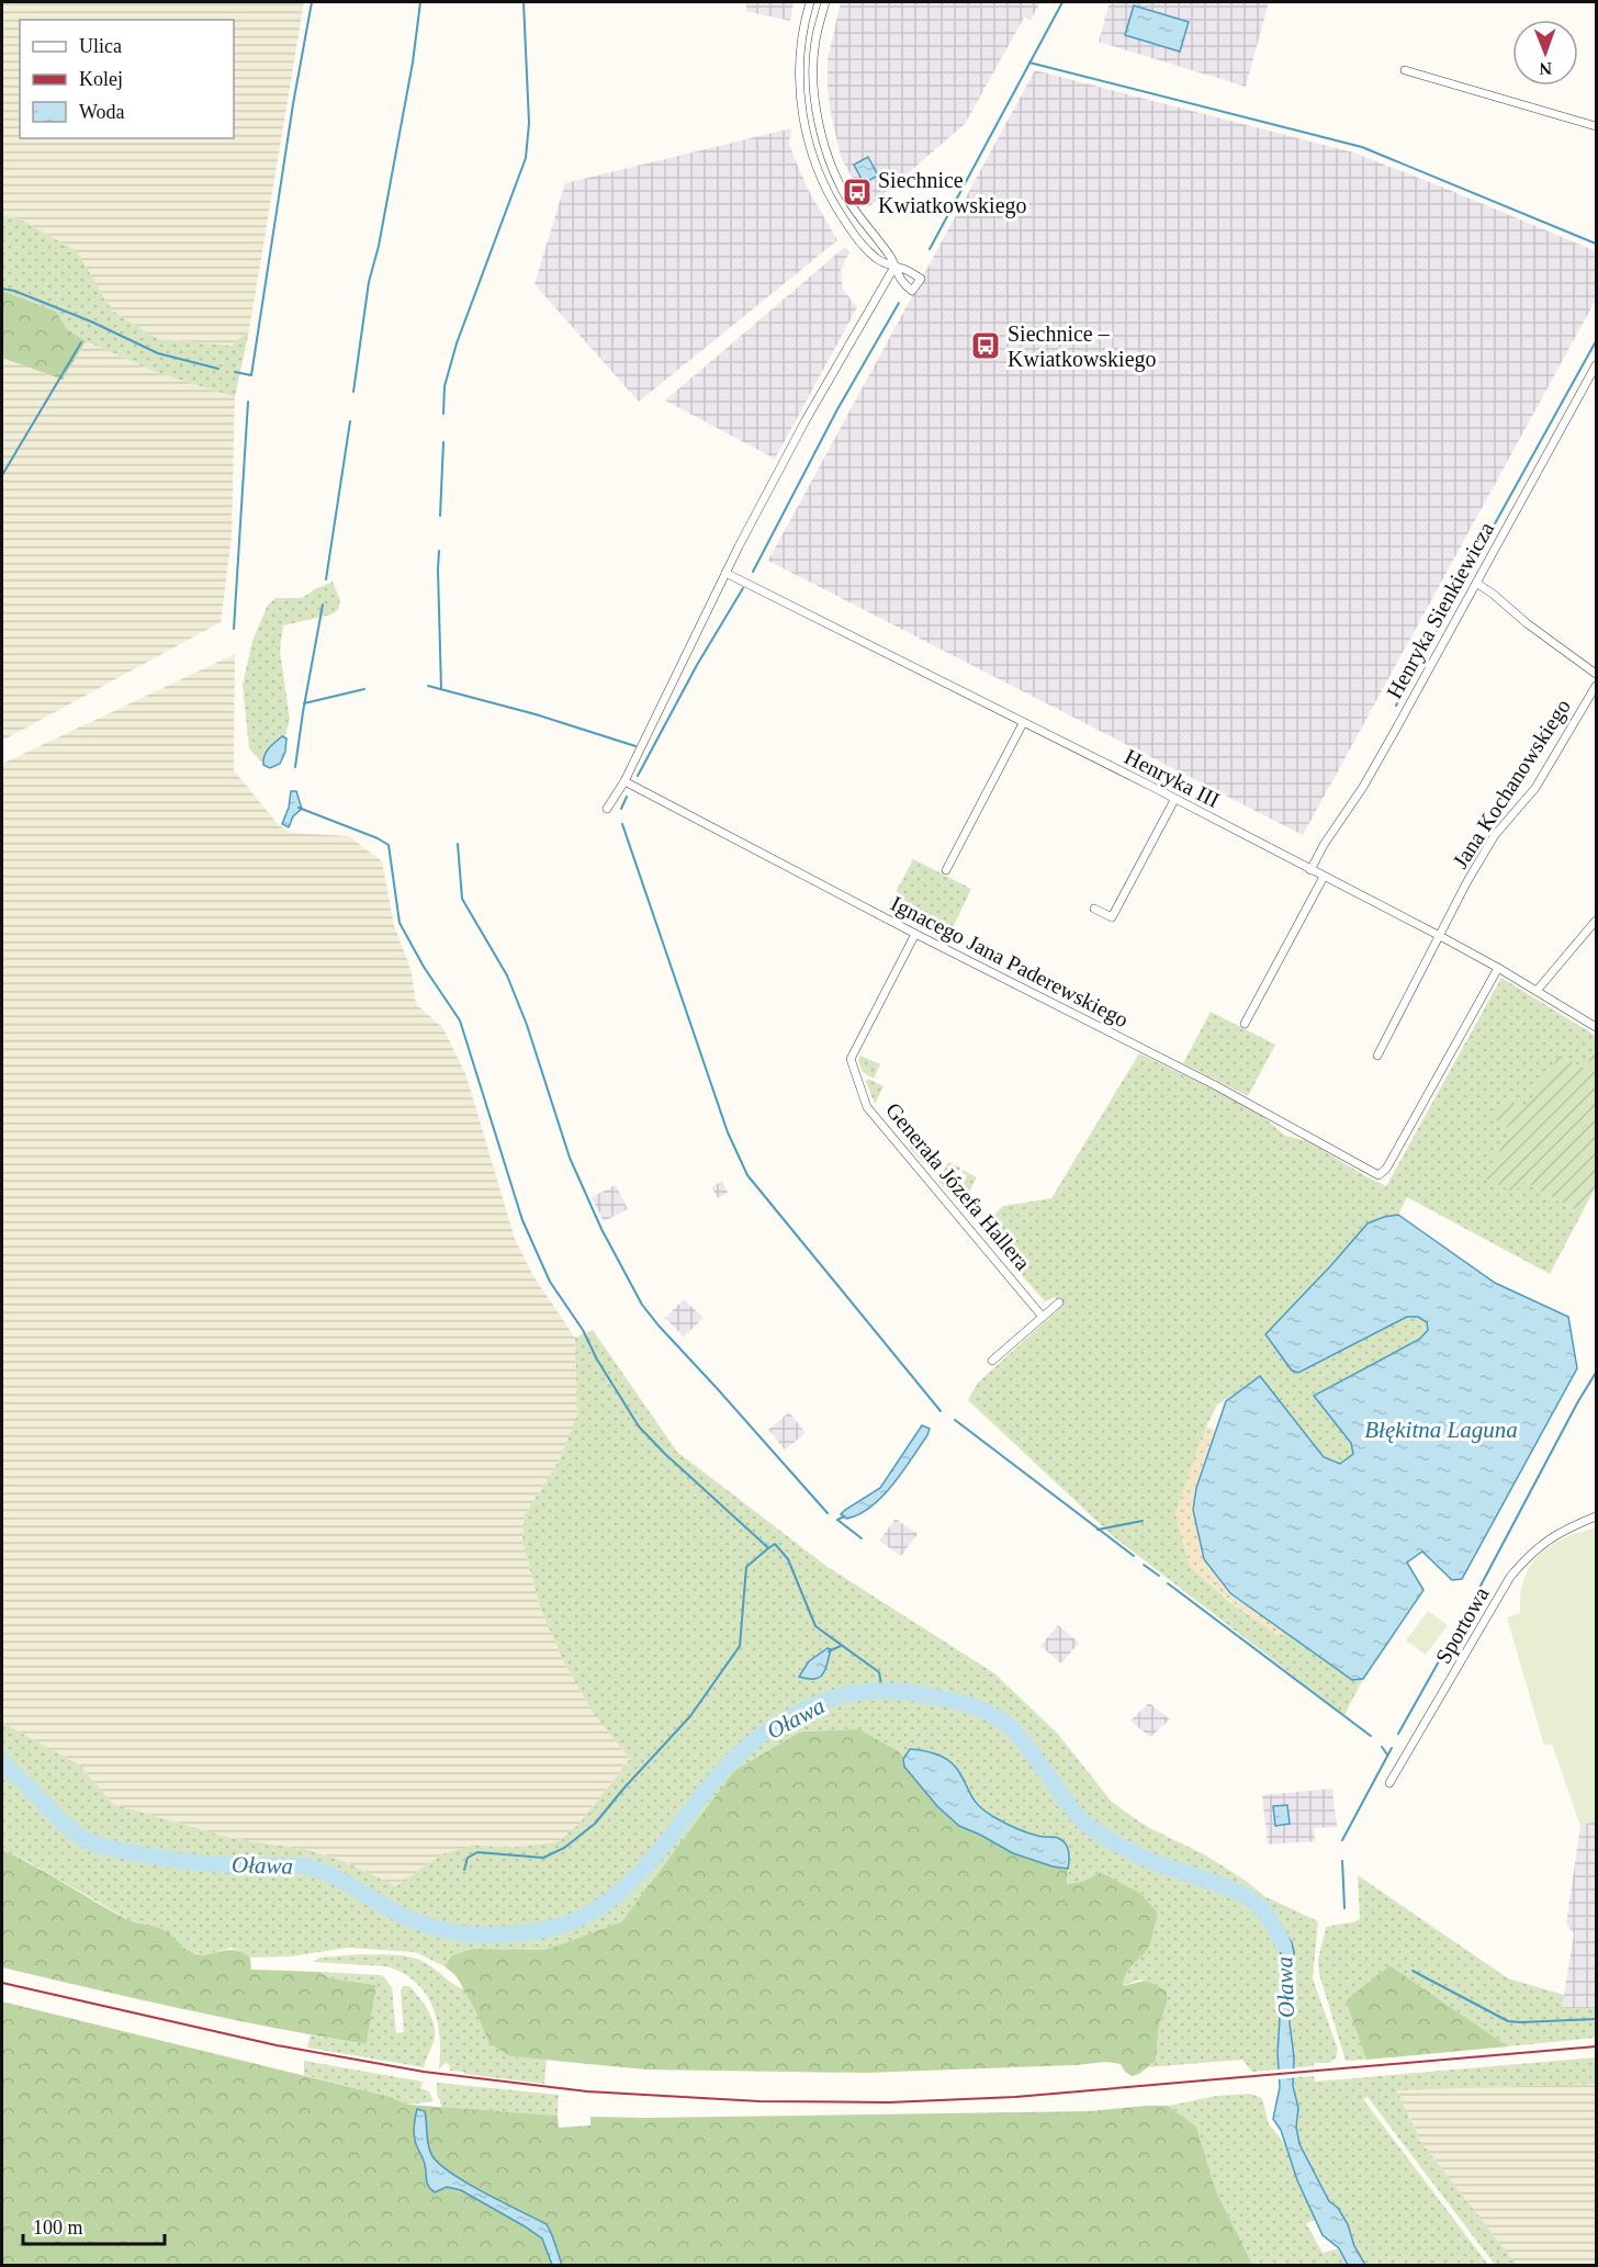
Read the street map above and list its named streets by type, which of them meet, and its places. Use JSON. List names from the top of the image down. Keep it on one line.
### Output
{"streets":{"street":["Henryka Sienkiewicza","Henryka III","Jana Kochanowskiego","Ignacego Jana Paderewskiego","Generała Józefa Hallera","Sportowa"]},"crossings":[["Henryka Sienkiewicza","Henryka III"],["Henryka III","Jana Kochanowskiego"],["Henryka III","Ignacego Jana Paderewskiego"],["Ignacego Jana Paderewskiego","Generała Józefa Hallera"]],"water":["Błękitna Laguna","Oława"],"places":{"bus stop":["Siechnice Kwiatkowskiego","Siechnice – Kwiatkowskiego"]},"legend":["Ulica","Kolej","Woda"],"scale_bar":"100 m","north":"bottom"}
